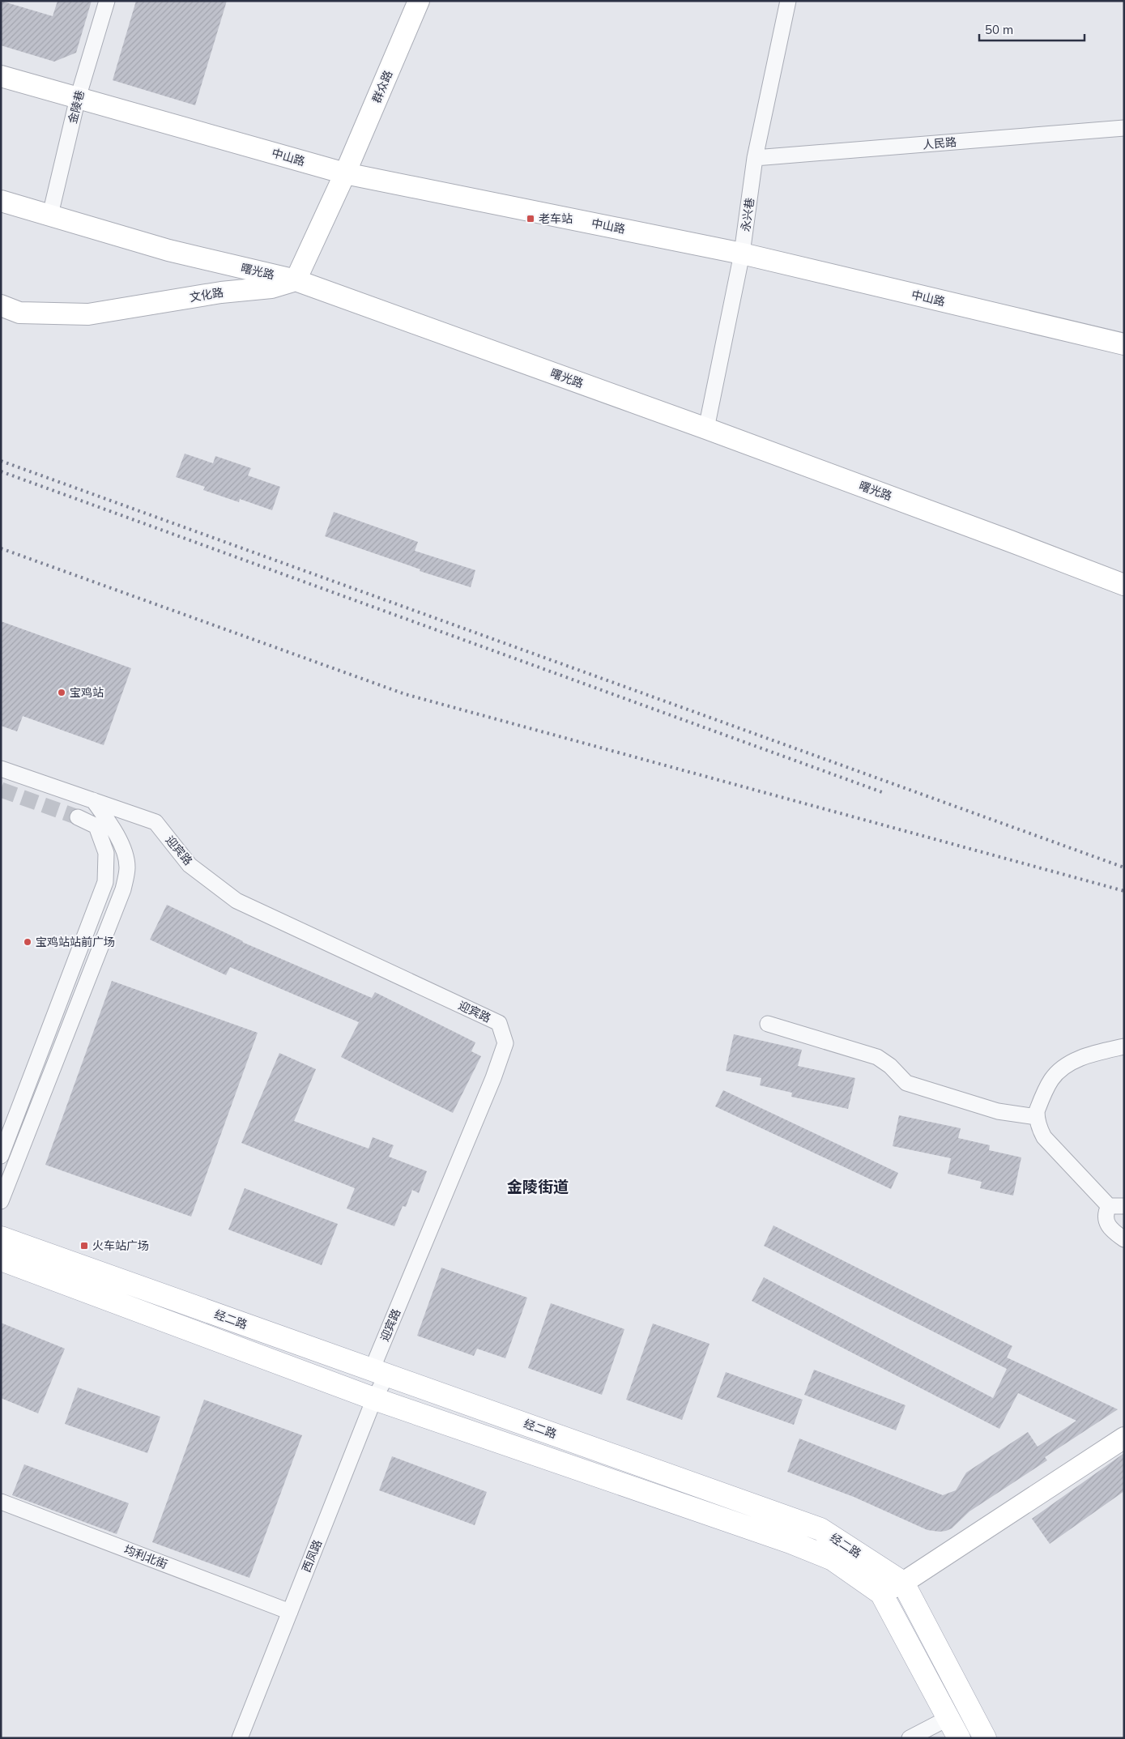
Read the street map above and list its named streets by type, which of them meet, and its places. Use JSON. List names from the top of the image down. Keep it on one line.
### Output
{"streets":{"main road":["群众路","中山路","曙光路","文化路","经二路"],"street":["金陵巷","人民路","永兴巷","迎宾路","西凤路","均利北街"]},"crossings":[["群众路","中山路"],["金陵巷","中山路"],["金陵巷","曙光路"],["人民路","永兴巷"],["中山路","永兴巷"],["永兴巷","曙光路"],["曙光路","文化路"],["迎宾路","经二路"],["迎宾路","西凤路"],["经二路","西凤路"],["西凤路","均利北街"]],"districts":["金陵街道"],"places":{"transit":["老车站","火车站广场"],"other":["宝鸡站","宝鸡站站前广场"]},"scale_bar":"50 m"}
